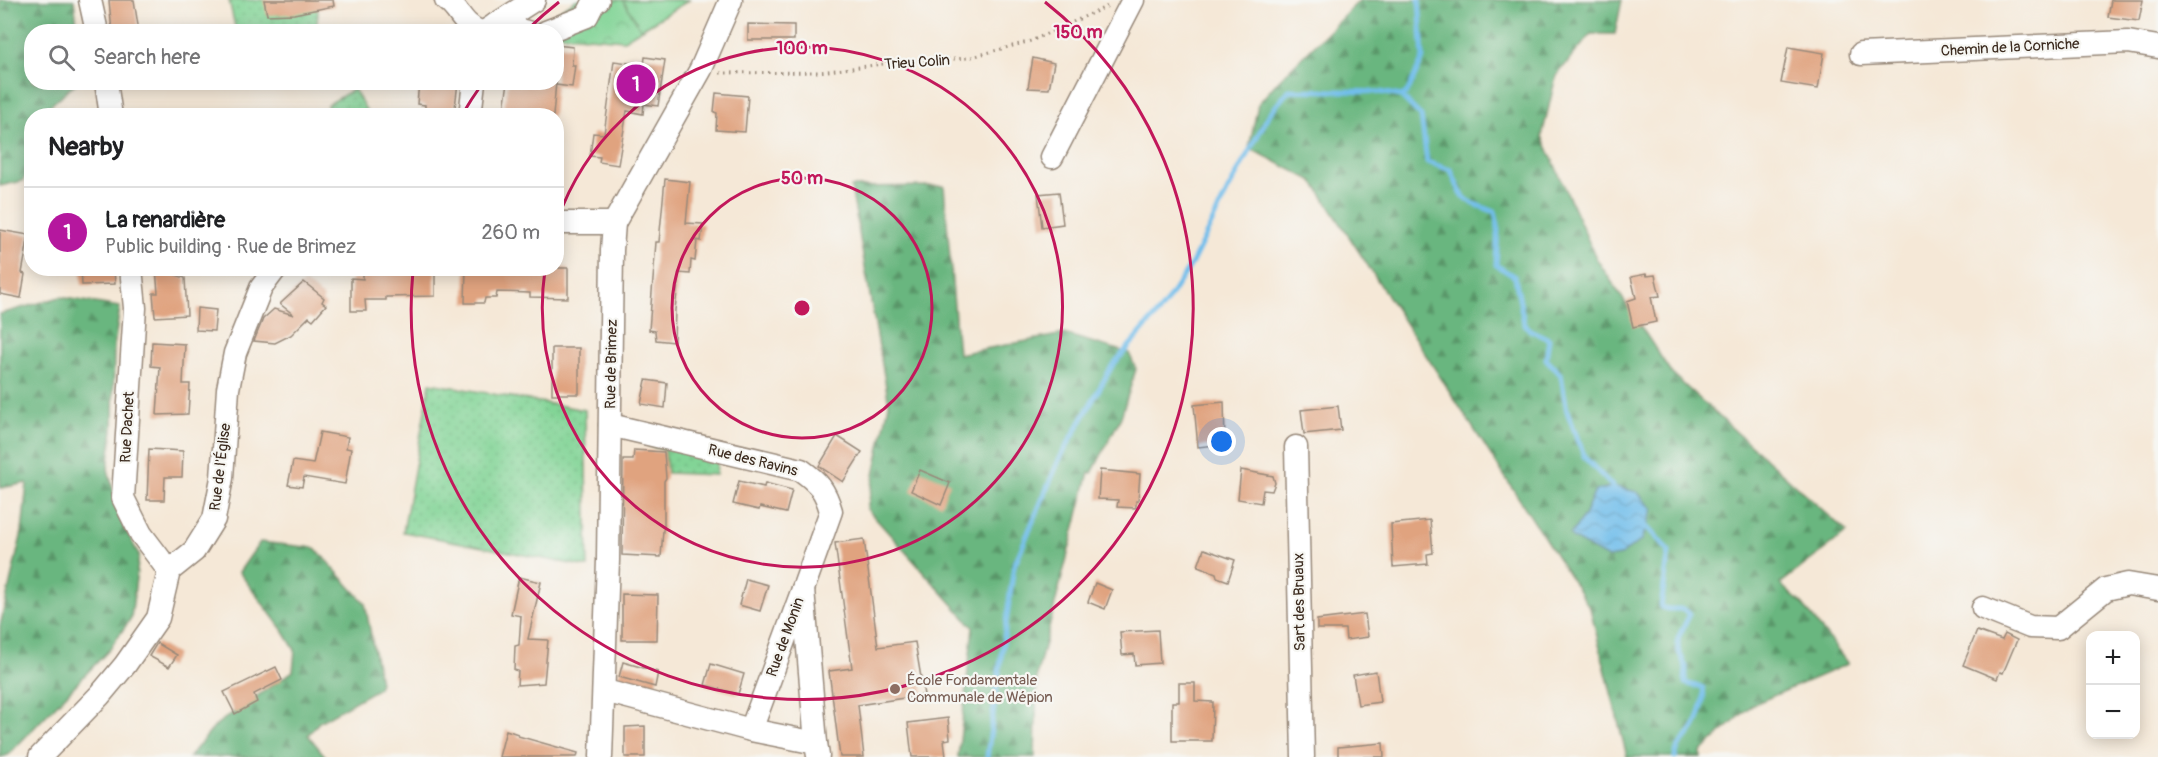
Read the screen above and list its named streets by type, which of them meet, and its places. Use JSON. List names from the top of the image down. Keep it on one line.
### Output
{"streets":{"street":["Chemin de la Corniche","Rue de Brimez","Rue Dachet","Rue des Ravins","Rue de l'Église","Sart des Bruaux","Rue de Monin"],"path":["Trieu Colin"]},"crossings":[["Trieu Colin","Rue de Brimez"],["Rue de Brimez","Rue des Ravins"],["Rue de Brimez","Rue de Monin"],["Rue Dachet","Rue de l'Église"],["Rue des Ravins","Rue de Monin"]],"places":["École Fondamentale Communale de Wépion"],"page":{"search":"Search here","pins":"1","heading":"Nearby","list":[{"mark":"1","name":"La renardière","note":"Public building · Rue de Brimez","value":"260 m"}],"map_buttons":["+","−"]},"rings":["150 m","100 m","50 m"]}
